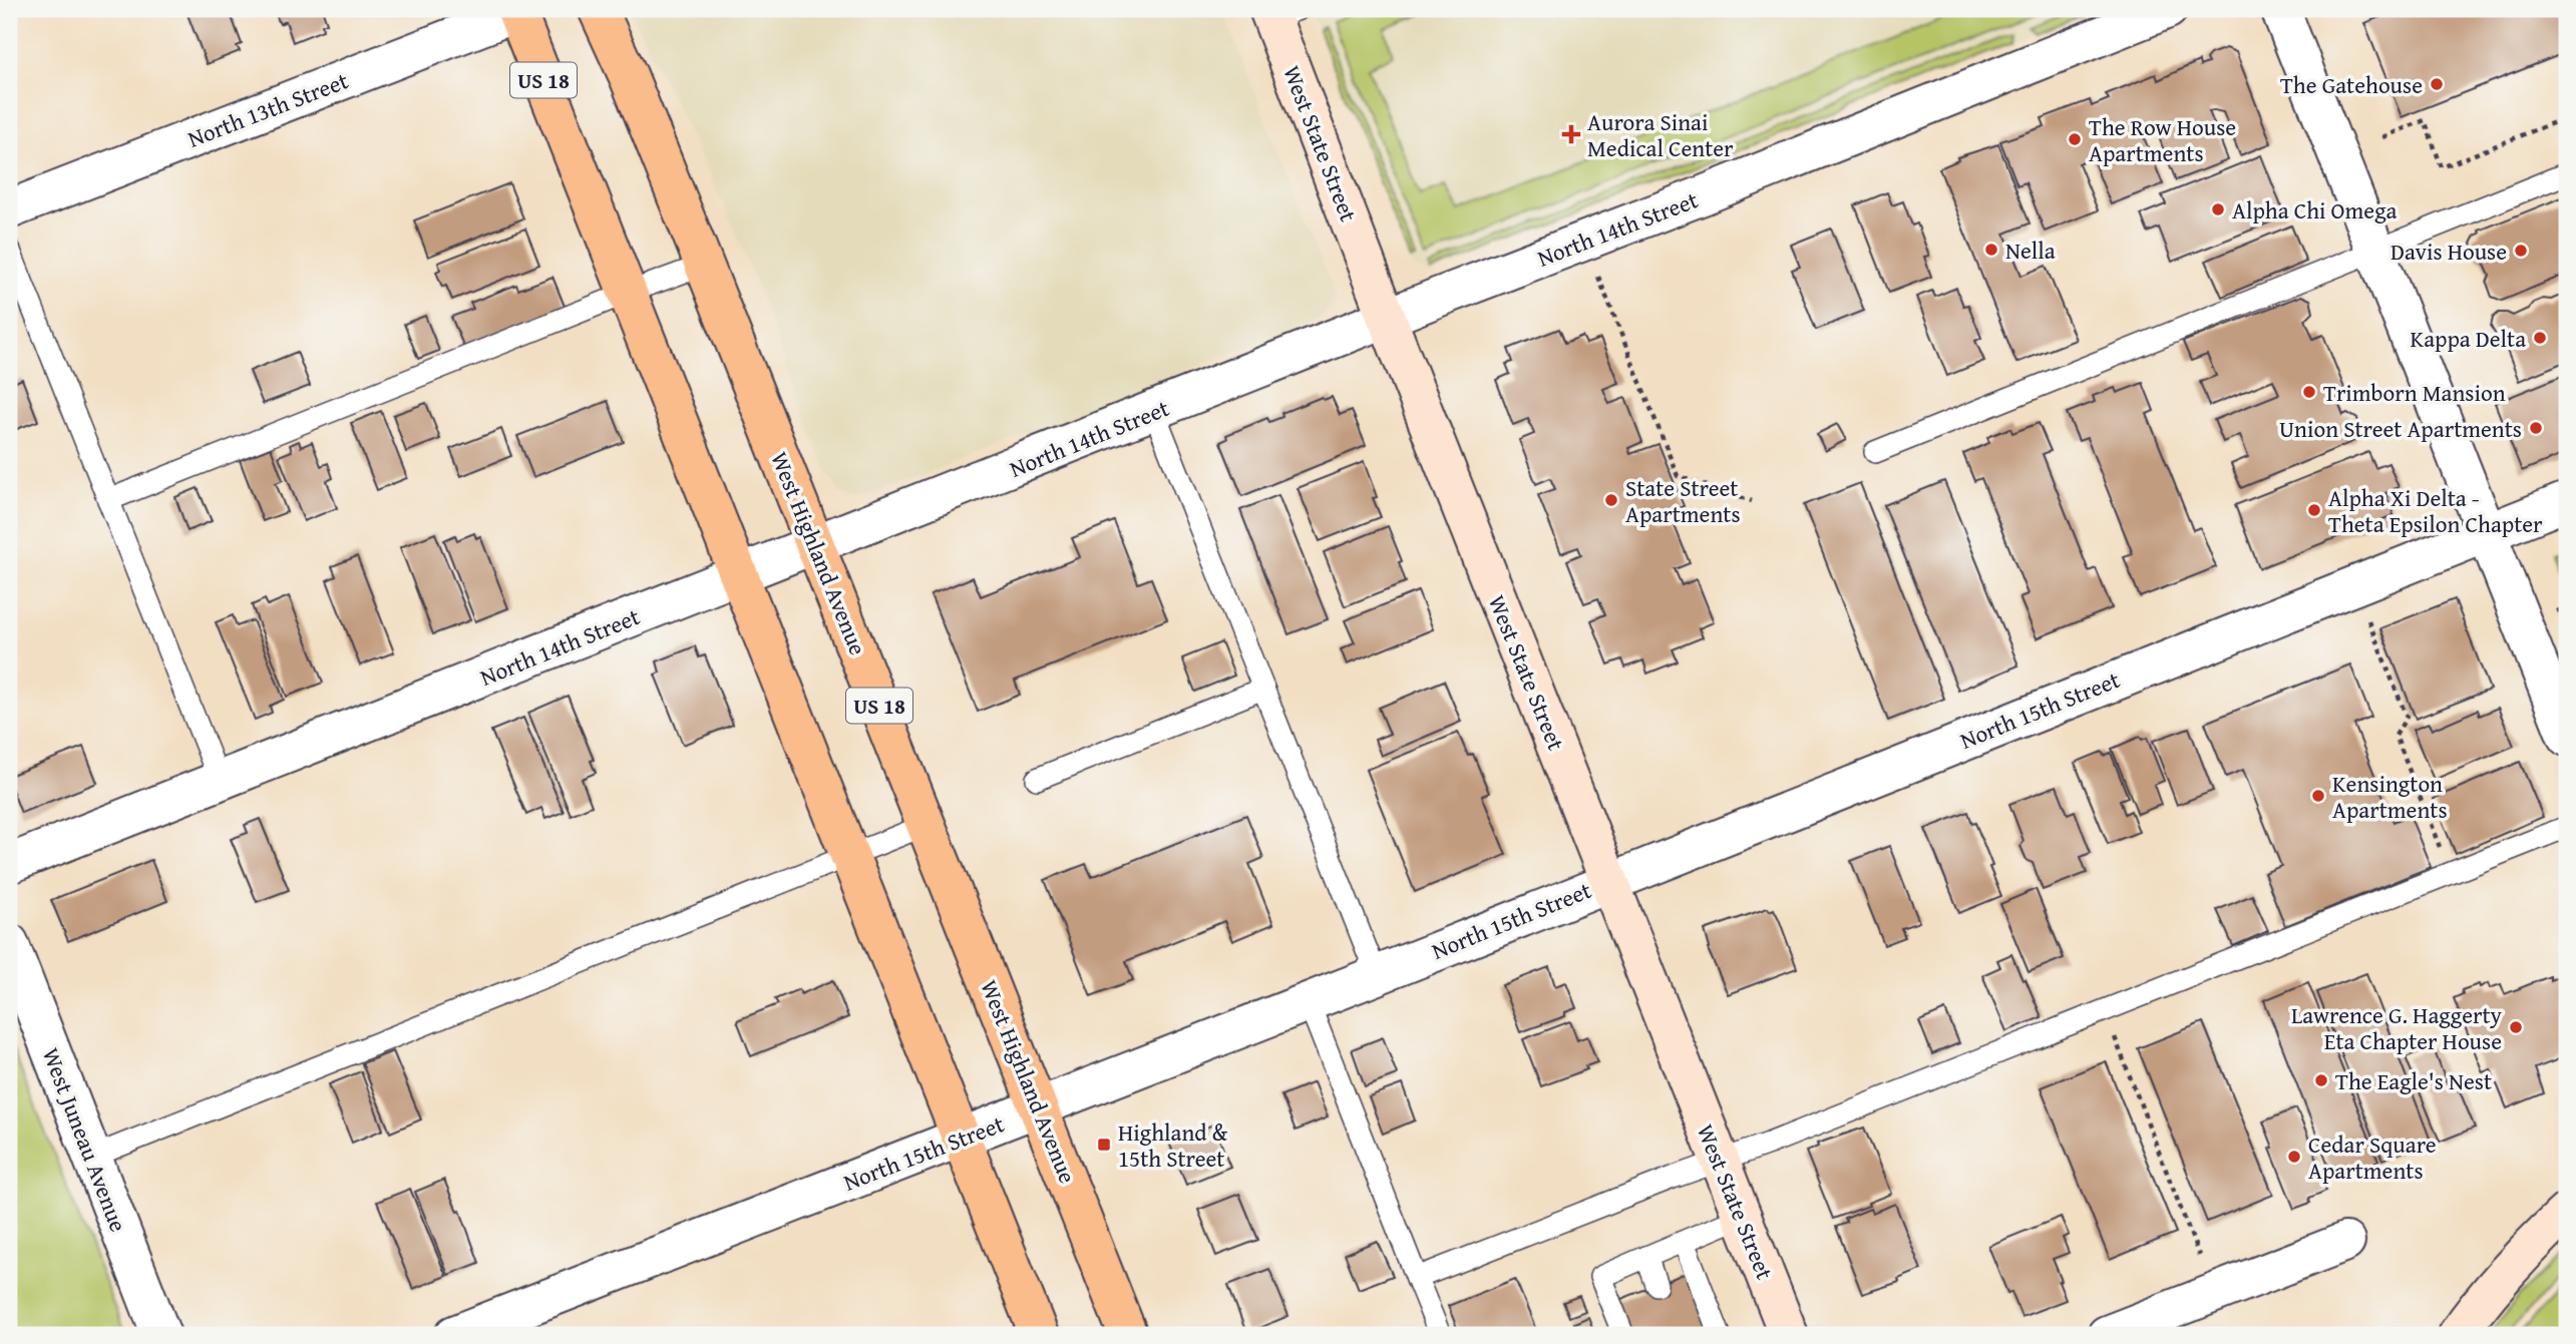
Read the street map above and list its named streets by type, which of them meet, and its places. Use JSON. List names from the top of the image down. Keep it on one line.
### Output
{"streets":{"main road":["US 18","West Highland Avenue"],"street":["North 13th Street","West State Street","North 14th Street","North 15th Street","West Juneau Avenue"]},"crossings":[["US 18","North 13th Street"],["US 18","North 14th Street"],["US 18","North 15th Street"],["West State Street","North 14th Street"],["West State Street","North 15th Street"],["North 14th Street","West Highland Avenue"],["West Highland Avenue","North 15th Street"]],"places":{"other":["The Gatehouse","The Row House Apartments","Alpha Chi Omega","Nella","Davis House","Kappa Delta","Trimborn Mansion","Union Street Apartments","State Street Apartments","Alpha Xi Delta - Theta Epsilon Chapter","Kensington Apartments","Lawrence G. Haggerty Eta Chapter House","The Eagle's Nest","Cedar Square Apartments"],"health":["Aurora Sinai Medical Center"],"transit":["Highland & 15th Street"]}}
